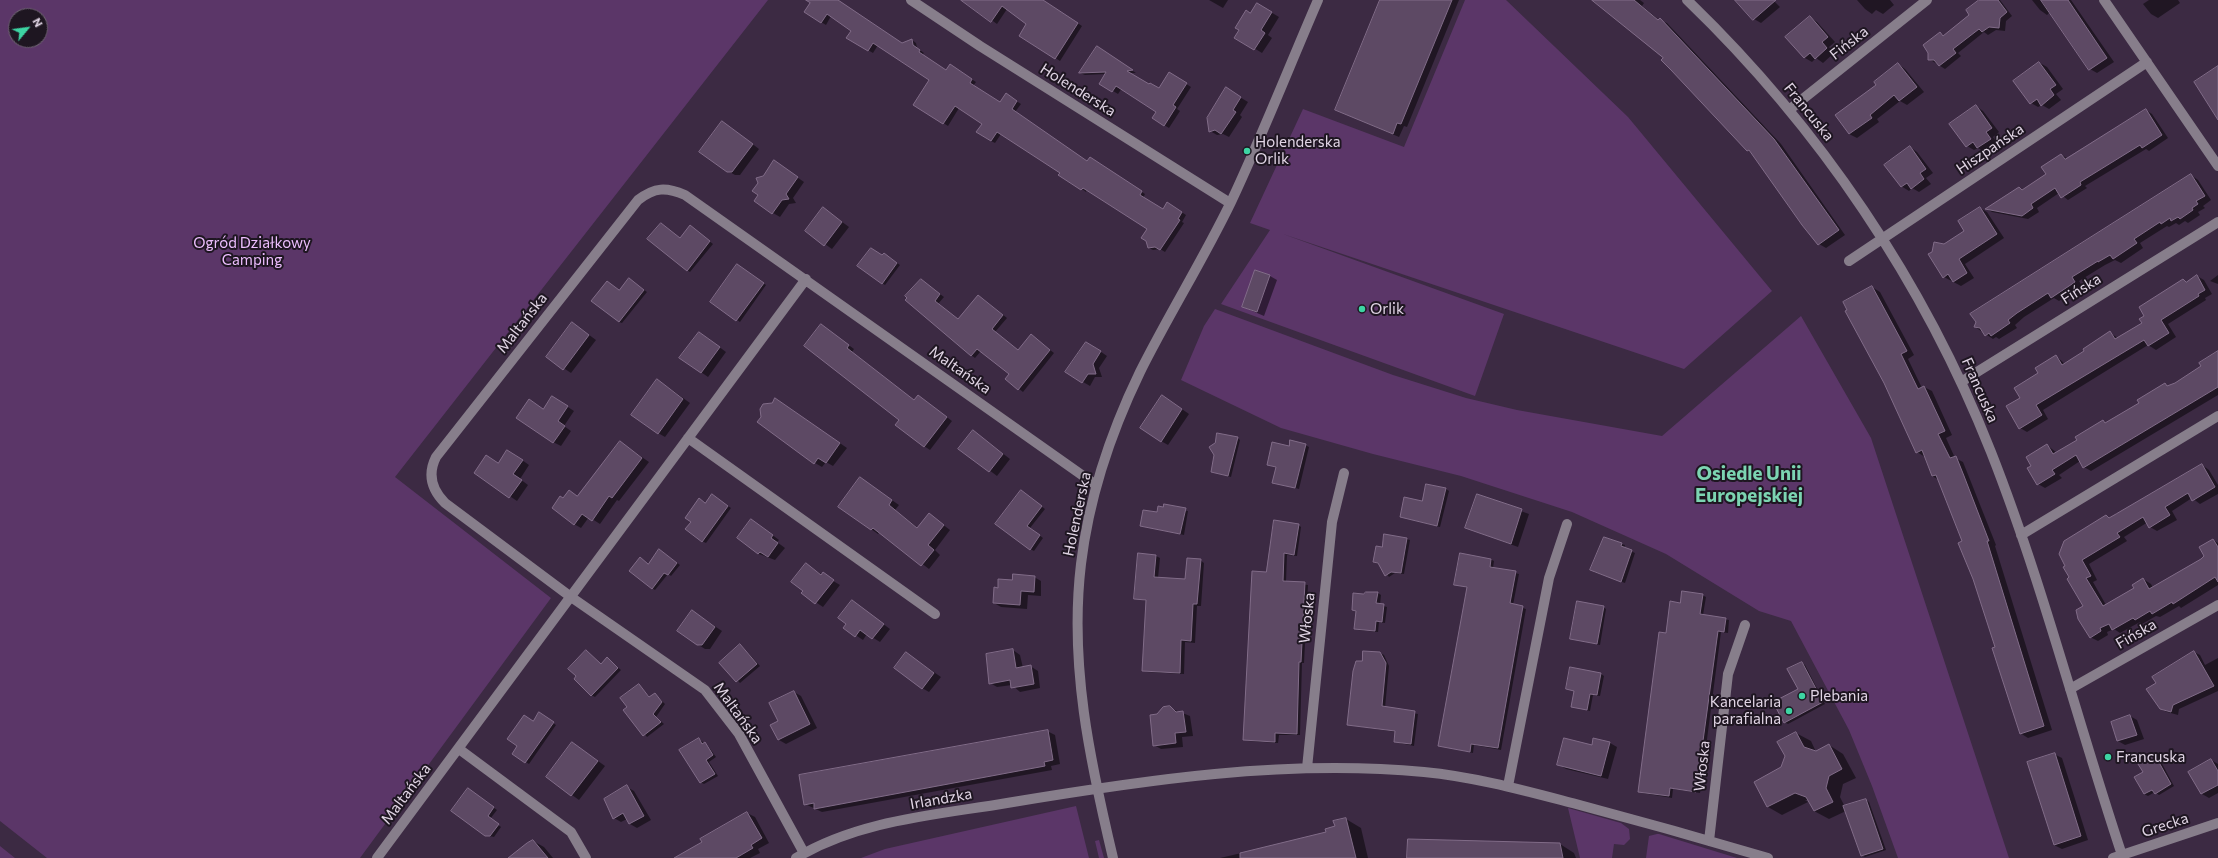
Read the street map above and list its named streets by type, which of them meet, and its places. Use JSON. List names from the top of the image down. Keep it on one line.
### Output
{"streets":{"street":["Fińska","Holenderska","Francuska","Hiszpańska","Maltańska","Włoska","Irlandzka","Grecka"]},"crossings":[["Fińska","Francuska"],["Holenderska","Maltańska"],["Holenderska","Irlandzka"],["Francuska","Hiszpańska"],["Francuska","Grecka"],["Maltańska","Irlandzka"]],"districts":["Osiedle Unii Europejskiej"],"parks":["Ogród Działkowy Camping"],"places":["Holenderska Orlik","Orlik","Plebania","Kancelaria parafialna","Francuska"],"north":"top right"}
